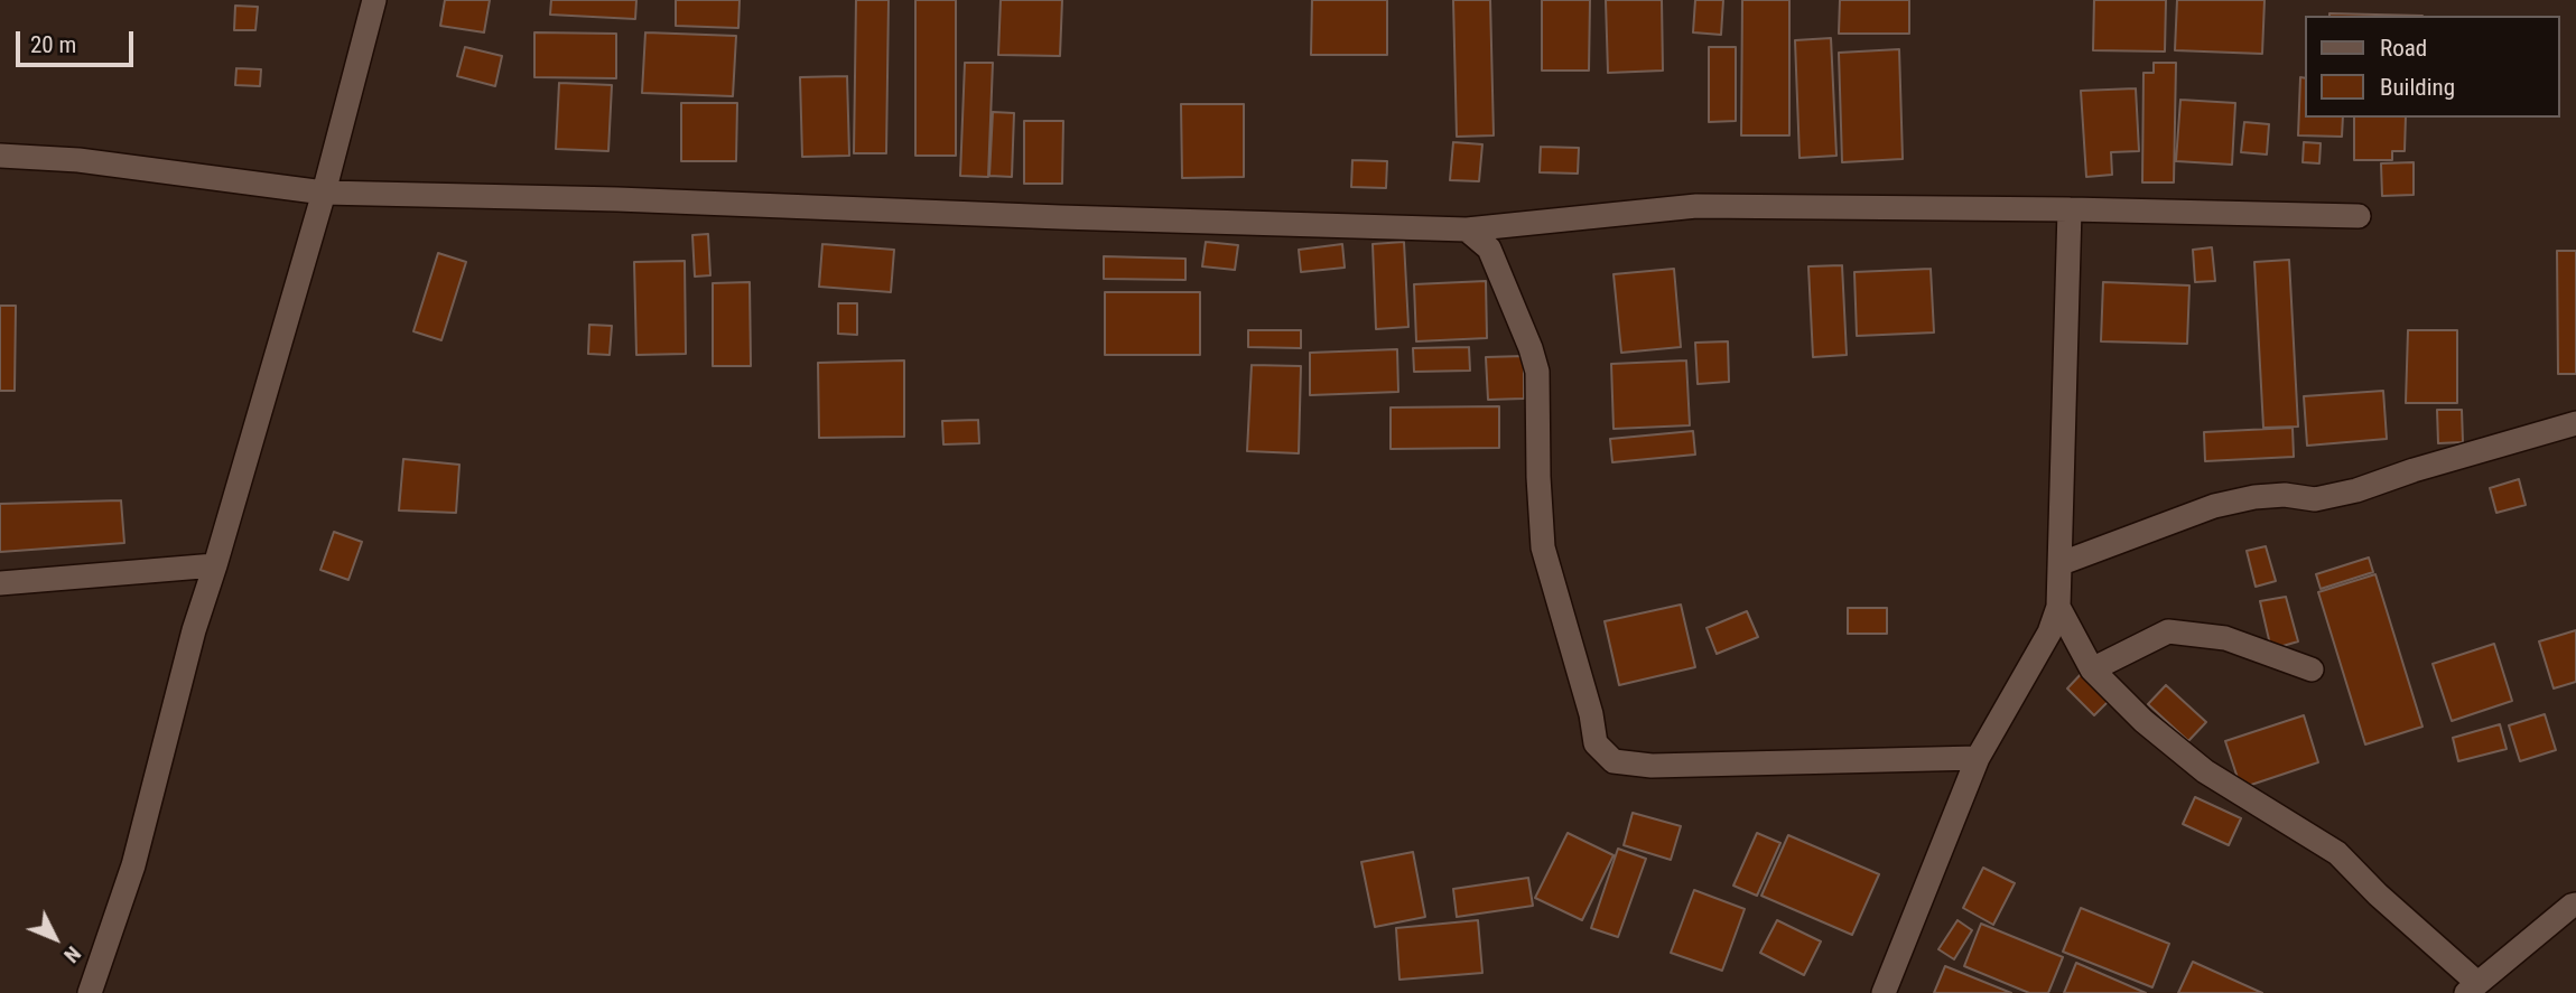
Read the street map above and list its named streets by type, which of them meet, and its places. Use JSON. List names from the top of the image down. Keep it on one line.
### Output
{"legend":["Road","Building"],"scale_bar":"20 m","north":"bottom right"}
